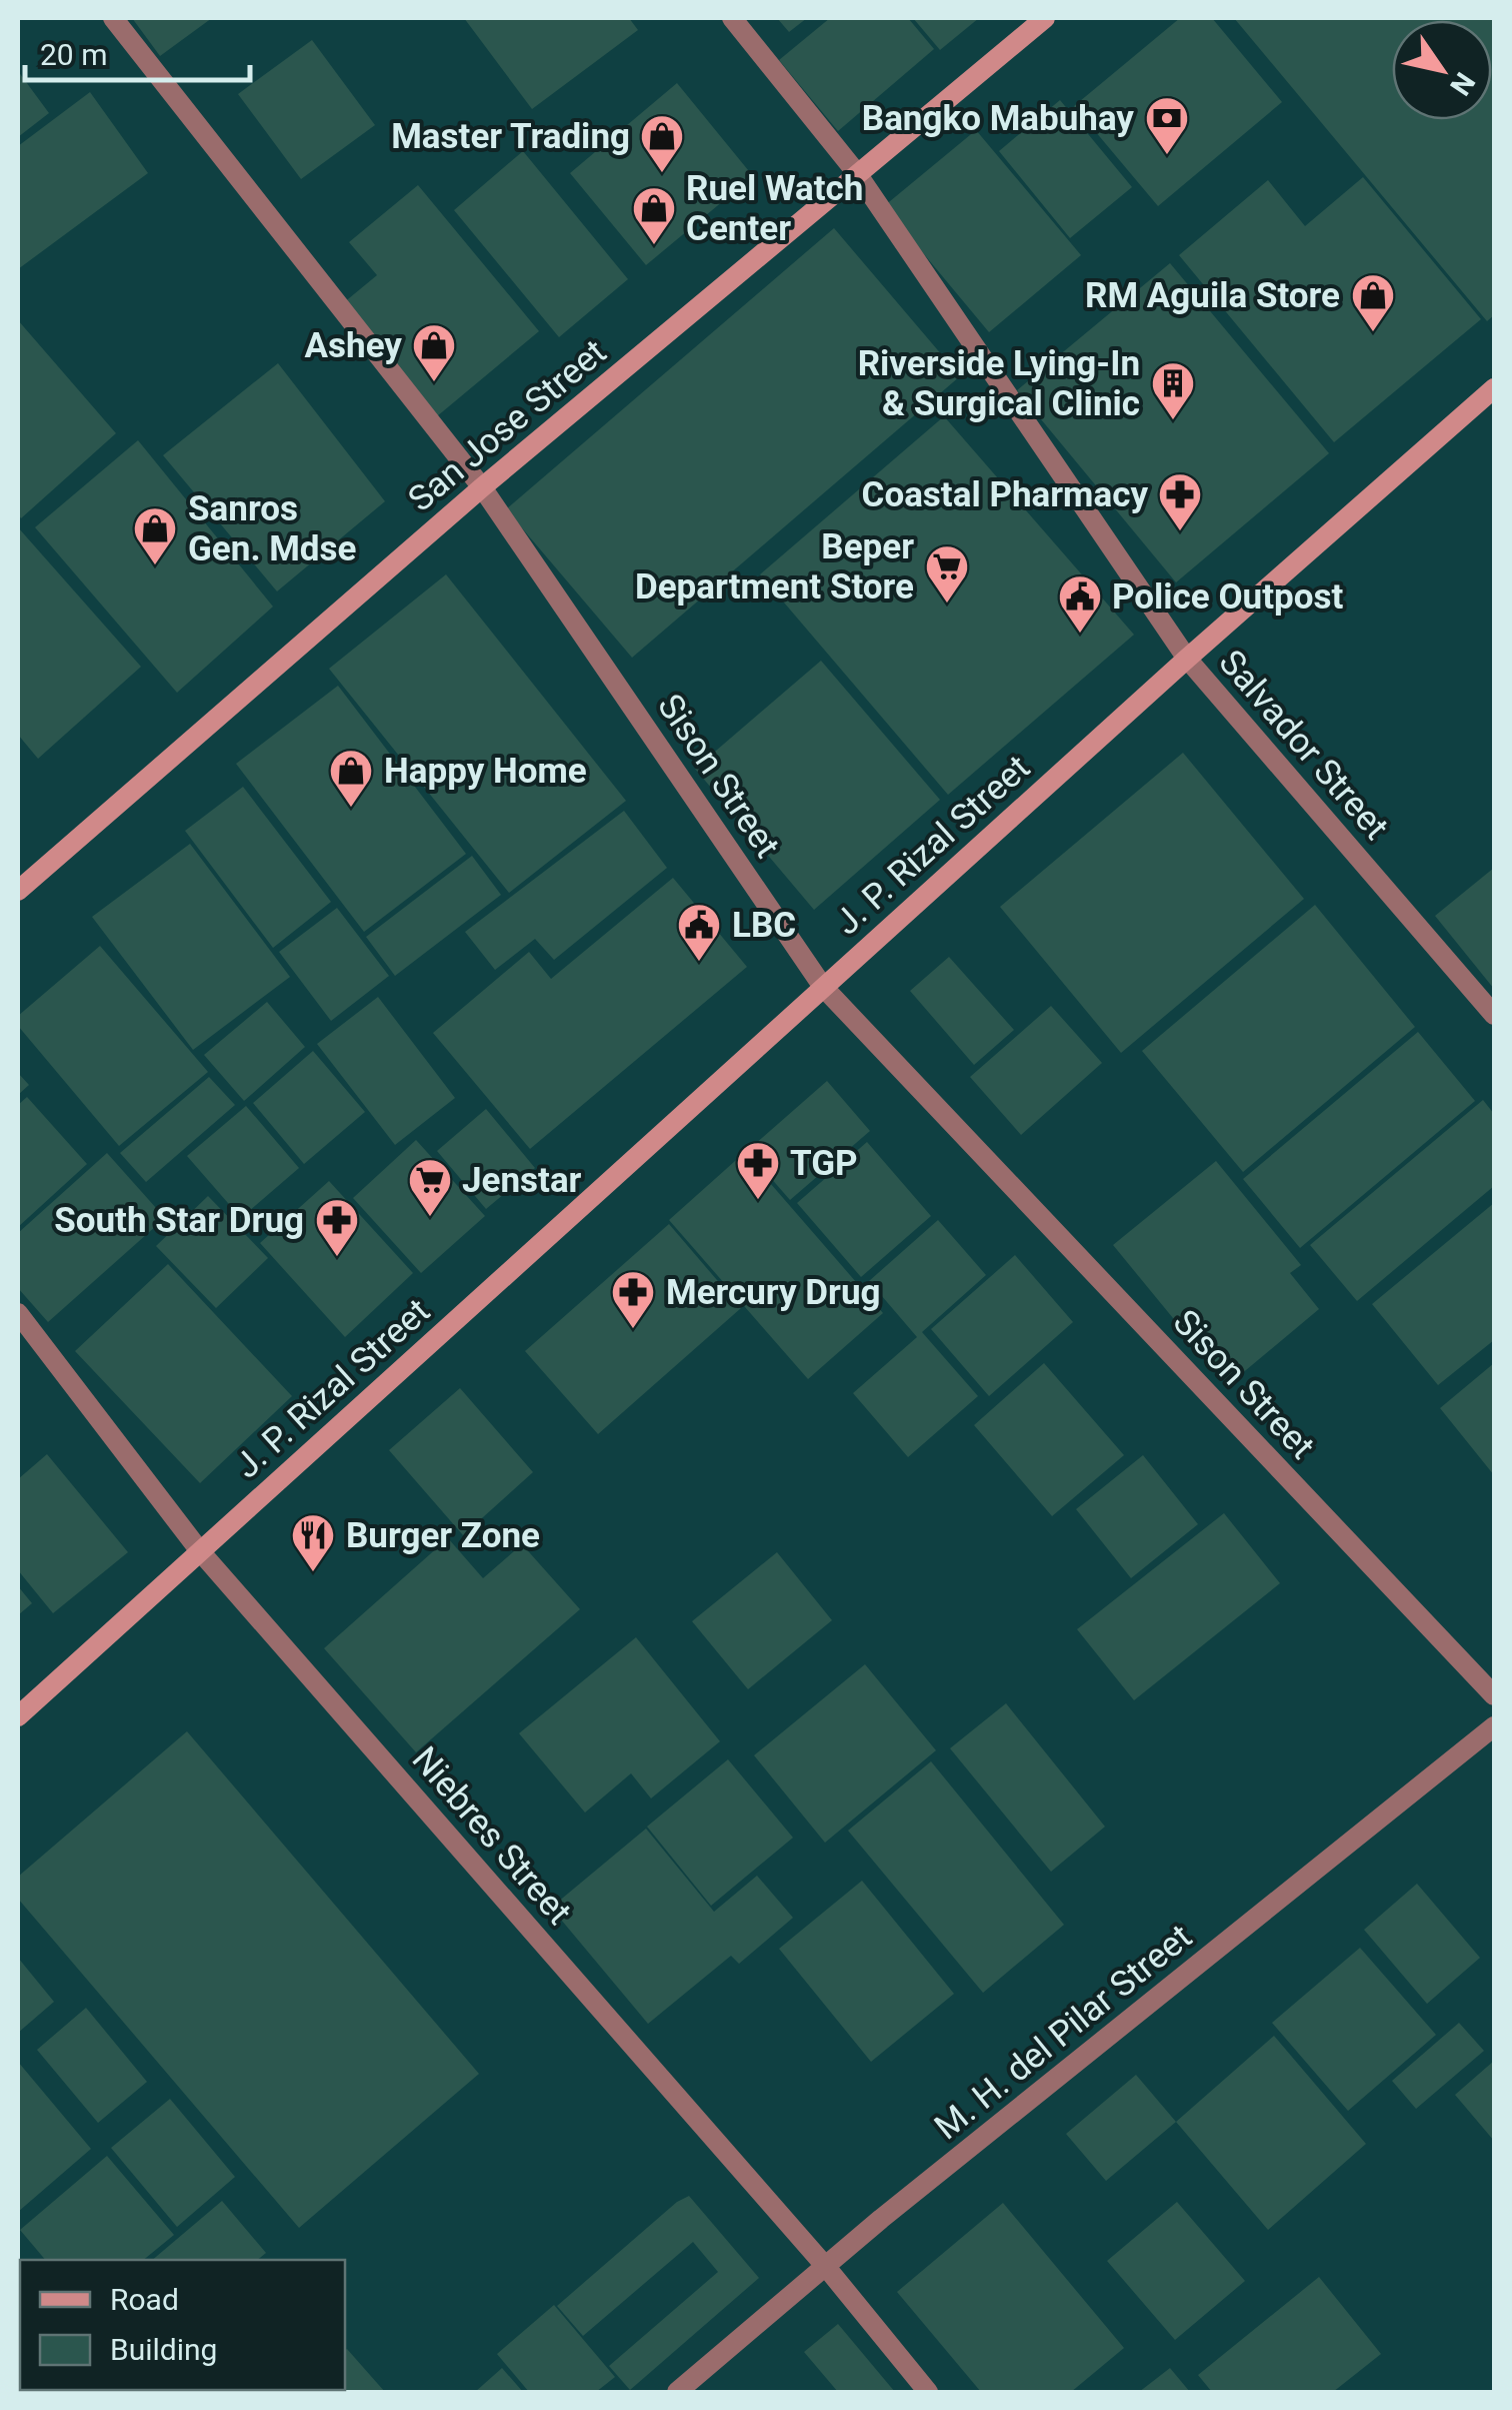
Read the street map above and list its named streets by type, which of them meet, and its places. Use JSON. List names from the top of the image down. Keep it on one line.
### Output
{"streets":{"street":["San Jose Street","Salvador Street","Sison Street","J. P. Rizal Street","Niebres Street","M. H. del Pilar Street"]},"crossings":[["San Jose Street","Salvador Street"],["San Jose Street","Sison Street"],["Salvador Street","J. P. Rizal Street"],["Sison Street","J. P. Rizal Street"],["J. P. Rizal Street","Niebres Street"],["Niebres Street","M. H. del Pilar Street"]],"places":{"bank":["Bangko Mabuhay"],"shop":["Master Trading","Ruel Watch Center","RM Aguila Store","Ashey","Sanros Gen. Mdse","Happy Home"],"building":["Riverside Lying-In & Surgical Clinic"],"pharmacy":["Coastal Pharmacy","TGP","South Star Drug","Mercury Drug"],"supermarket":["Beper Department Store","Jenstar"],"public building":["Police Outpost","LBC"],"restaurant":["Burger Zone"]},"legend":["Road","Building"],"scale_bar":"20 m","north":"bottom right"}
